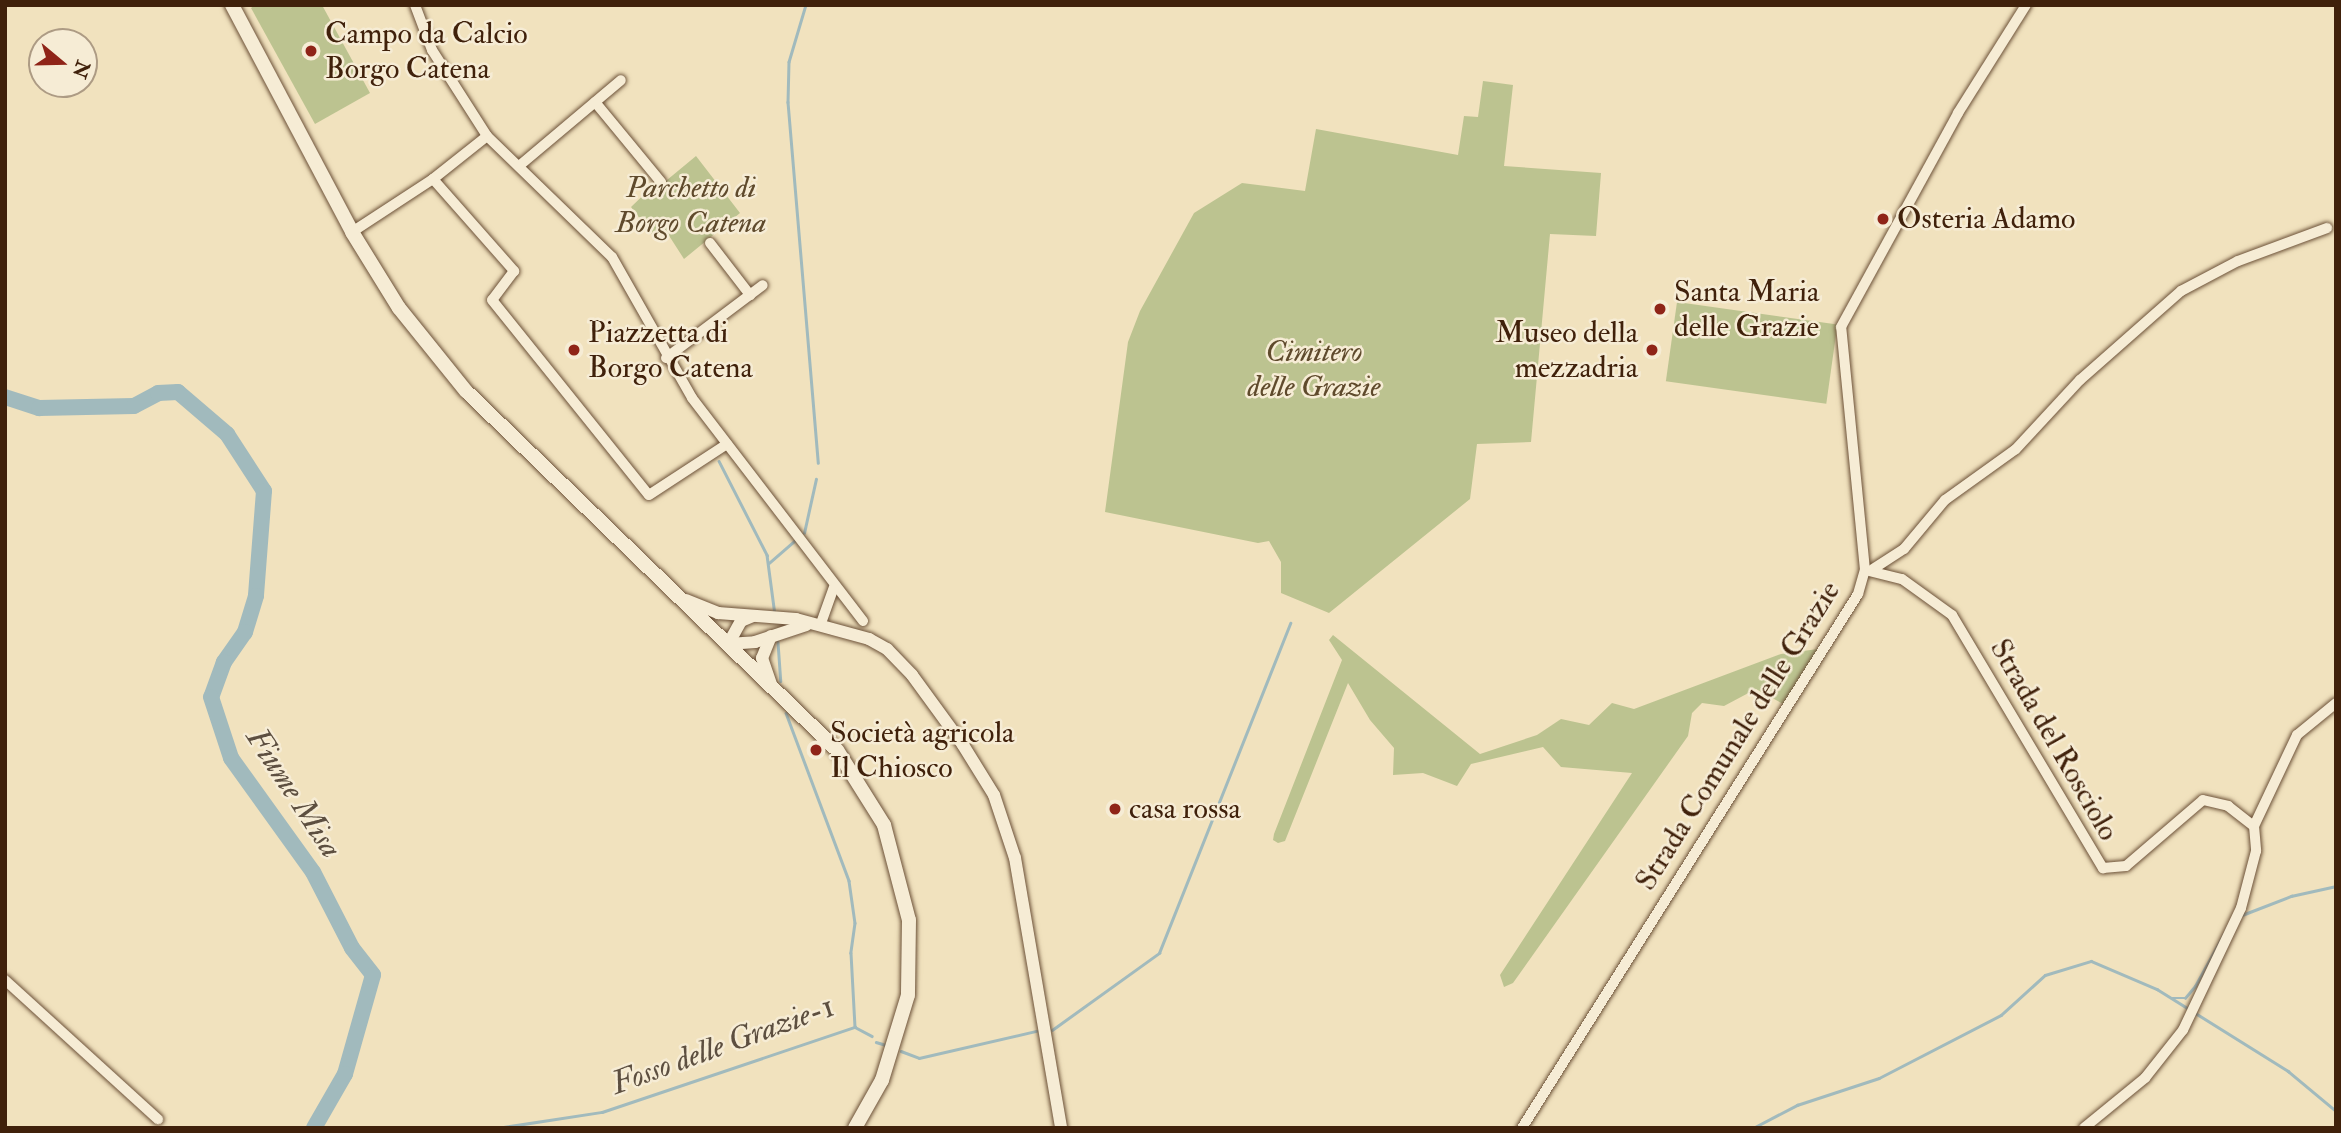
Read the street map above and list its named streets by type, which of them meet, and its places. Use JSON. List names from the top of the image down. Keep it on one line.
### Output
{"streets":{"street":["Strada Comunale delle Grazie","Strada del Rosciolo"]},"crossings":[["Strada Comunale delle Grazie","Strada del Rosciolo"]],"water":["Fiume Misa","Fosso delle Grazie-1"],"parks":["Parchetto di Borgo Catena","Cimitero delle Grazie"],"places":["Campo da Calcio Borgo Catena","Osteria Adamo","Santa Maria delle Grazie","Piazzetta di Borgo Catena","Museo della mezzadria","Società agricola Il Chiosco","casa rossa"],"north":"right"}
